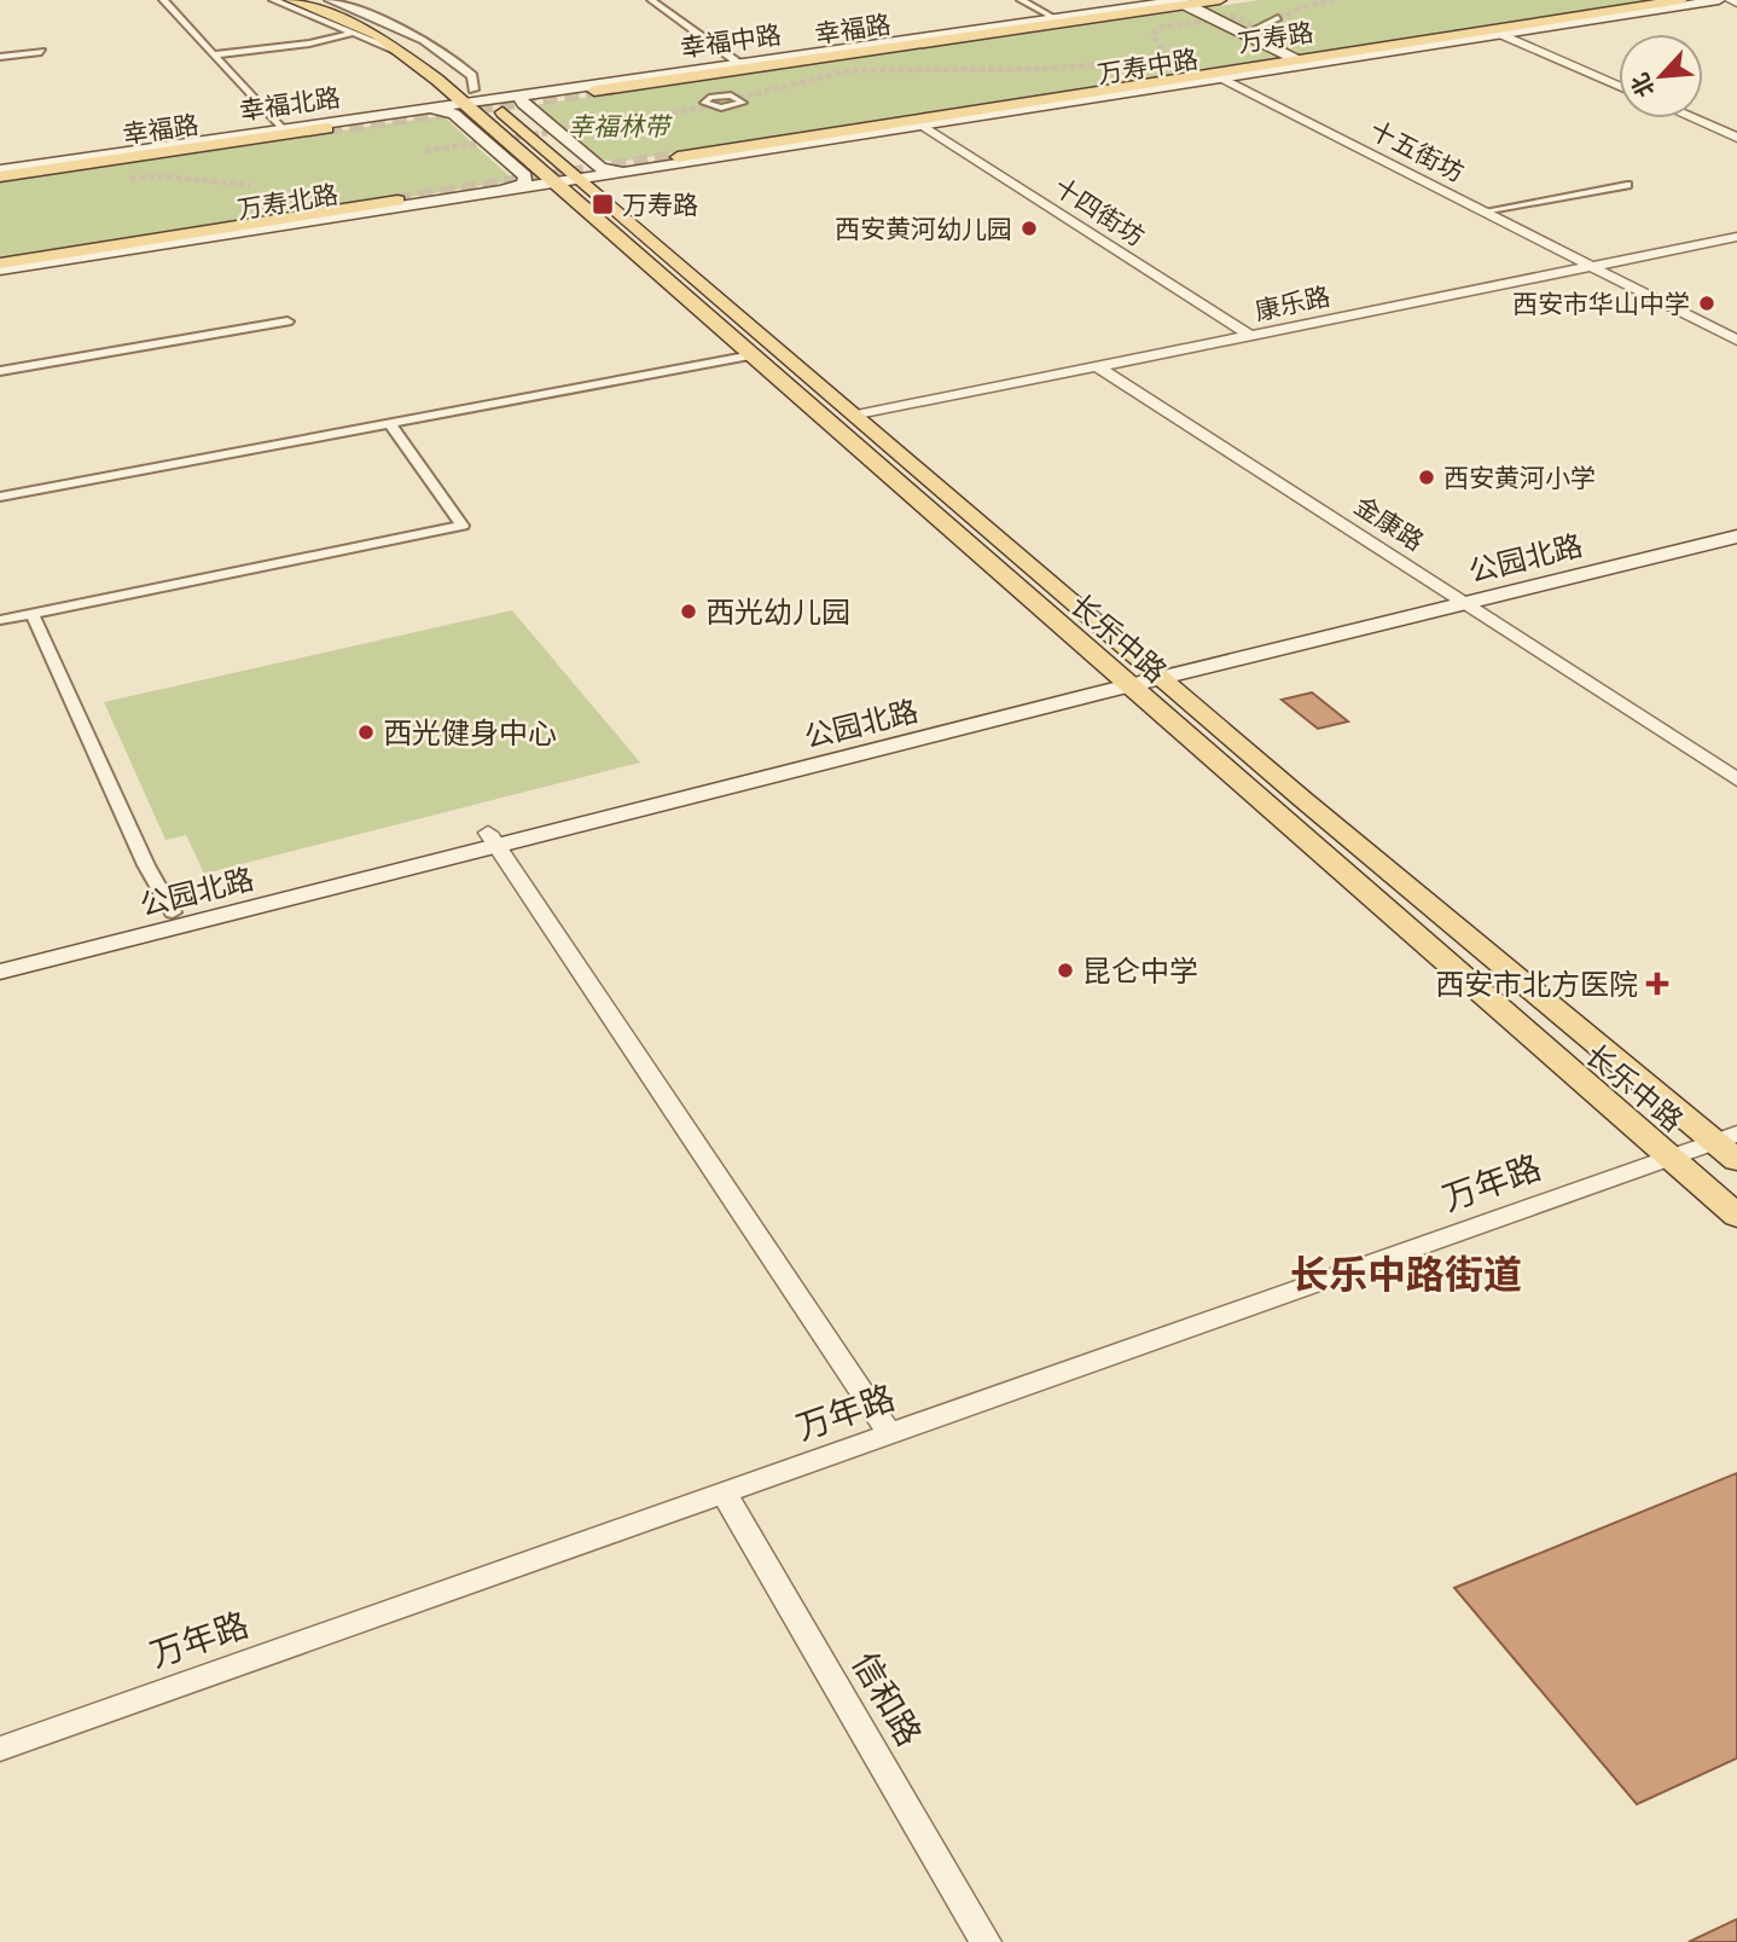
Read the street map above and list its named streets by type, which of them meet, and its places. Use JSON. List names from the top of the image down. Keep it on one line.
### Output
{"streets":{"main road":["幸福路","万寿路","幸福中路","万寿中路","幸福北路","万寿北路","公园北路","长乐中路"],"street":["十五街坊","十四街坊","康乐路","金康路","万年路","信和路"]},"crossings":[["幸福路","幸福中路"],["幸福路","幸福北路"],["万寿路","万寿中路"],["幸福中路","幸福北路"],["幸福中路","长乐中路"],["万寿中路","十五街坊"],["万寿中路","万寿北路"],["万寿中路","十四街坊"],["万寿中路","长乐中路"],["幸福北路","长乐中路"],["十五街坊","康乐路"],["万寿北路","长乐中路"],["十四街坊","康乐路"],["康乐路","金康路"],["康乐路","长乐中路"],["金康路","公园北路"],["公园北路","长乐中路"],["长乐中路","万年路"],["万年路","信和路"]],"districts":["长乐中路街道"],"parks":["幸福林带"],"places":{"transit":["万寿路"],"other":["西安黄河幼儿园","西安市华山中学","西安黄河小学","西光幼儿园","西光健身中心","昆仑中学"],"health":["西安市北方医院"]},"north":"bottom left"}
